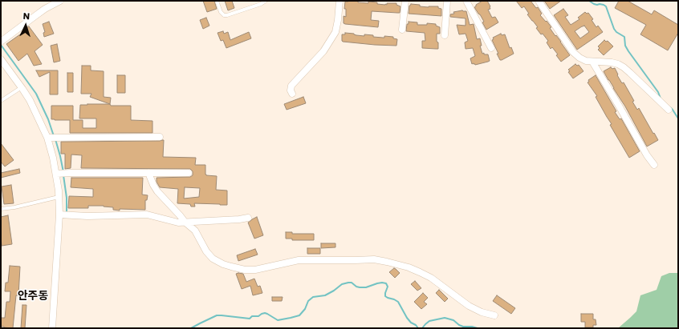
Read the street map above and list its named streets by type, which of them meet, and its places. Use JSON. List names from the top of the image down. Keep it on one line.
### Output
{"districts":["안주동"],"north":"top"}
